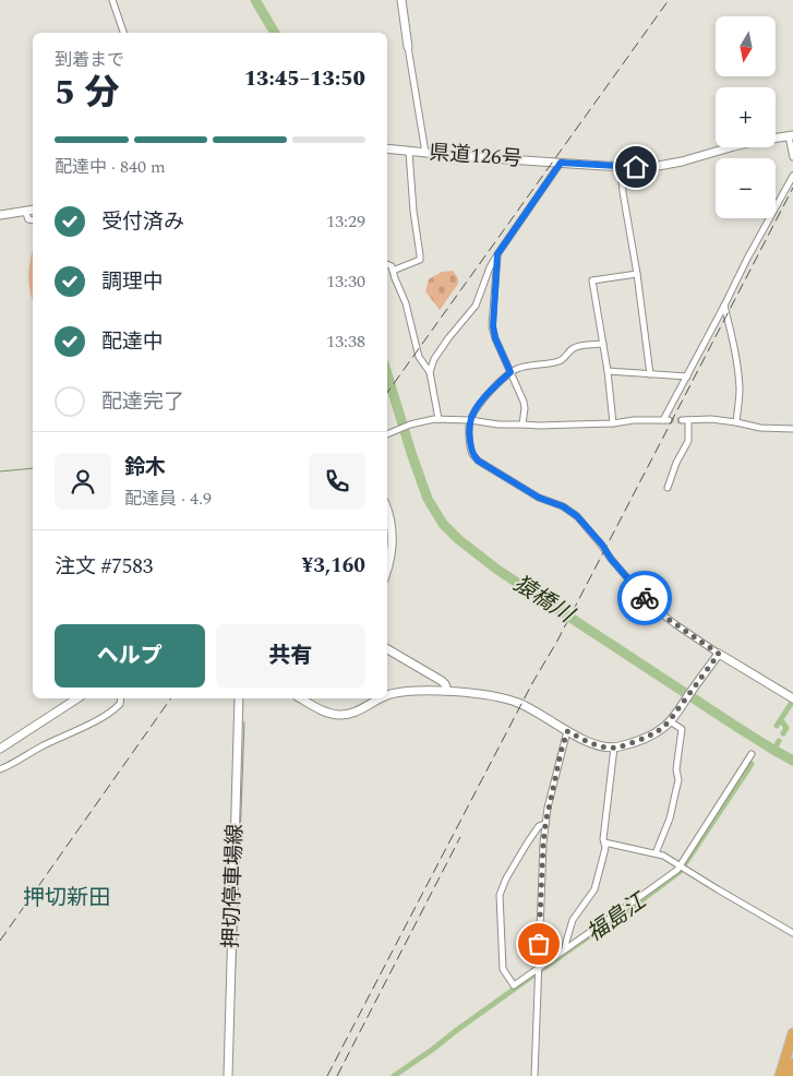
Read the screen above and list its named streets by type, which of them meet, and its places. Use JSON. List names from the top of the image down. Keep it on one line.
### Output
{"streets":{"main road":["県道126号","押切停車場線"]},"districts":["押切新田"],"water":["猿橋川","福島江"],"north":"bottom","page":{"map_buttons":["+","−"],"heading":["5 分","到着まで","13:45–13:50"],"panel":["鈴木","配達員 · 4.9","注文 #7583","¥3,160"],"bar":"配達中 · 840 m","list":[["受付済み","13:29"],["調理中","13:30"],["配達中","13:38"],"配達完了"],"buttons":["ヘルプ","共有"]}}
